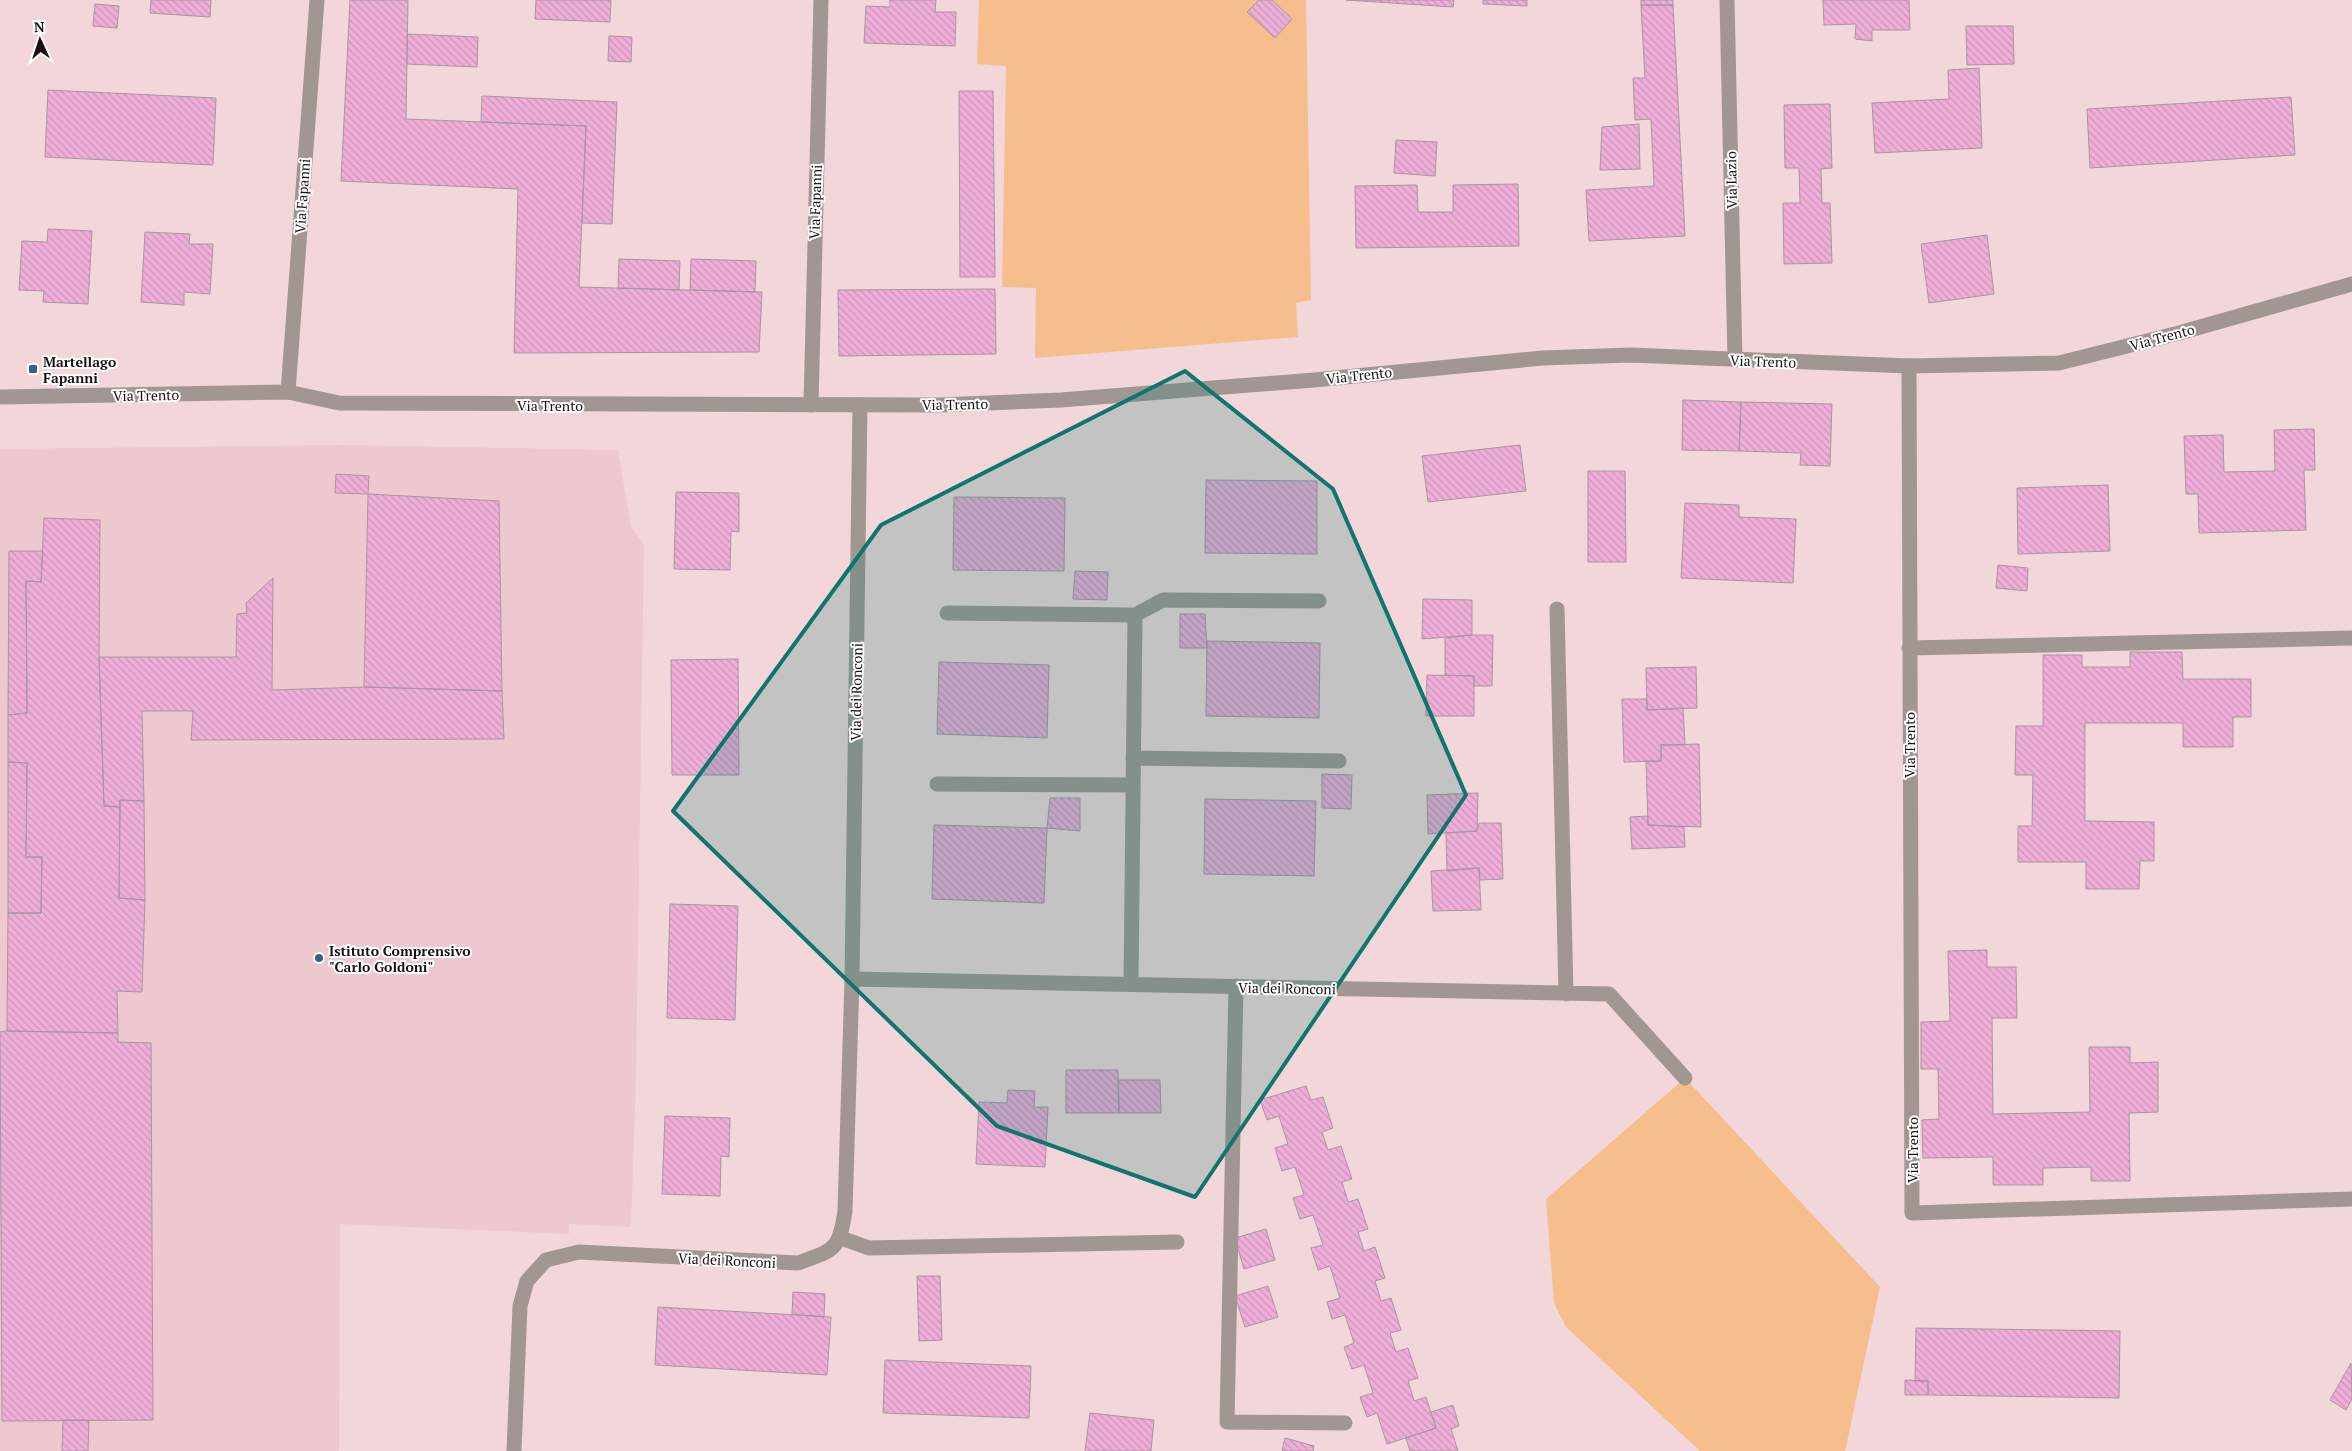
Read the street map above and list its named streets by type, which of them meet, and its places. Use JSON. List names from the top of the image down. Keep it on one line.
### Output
{"streets":{"street":["Via Lazio","Via Fapanni","Via Trento","Via dei Ronconi"]},"crossings":[["Via Lazio","Via Trento"],["Via Fapanni","Via Trento"],["Via Trento","Via dei Ronconi"]],"places":{"transit":["Martellago Fapanni"],"other":["Istituto Comprensivo \"Carlo Goldoni\""]},"north":"top"}
